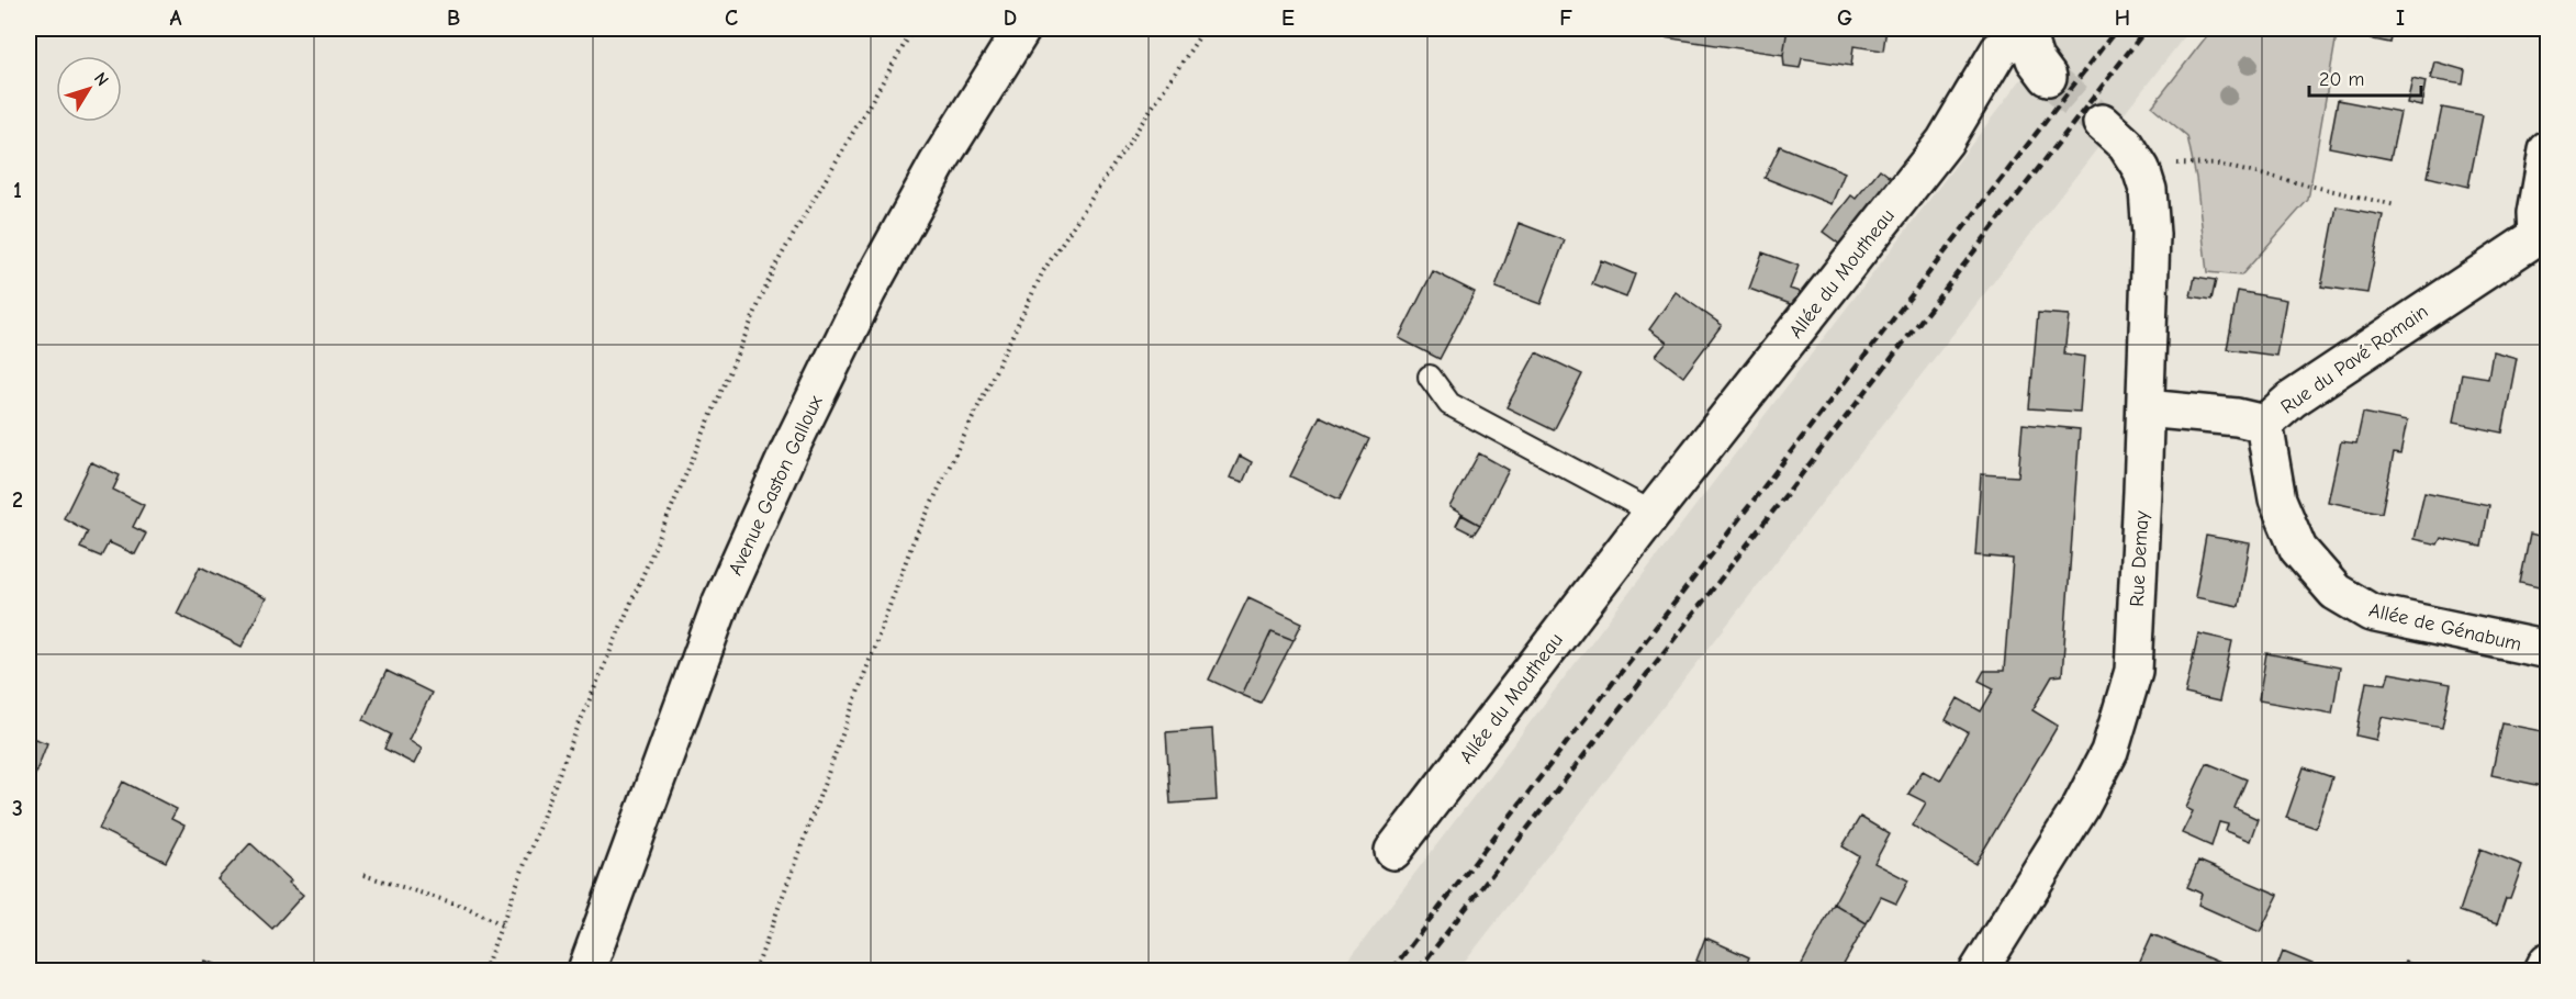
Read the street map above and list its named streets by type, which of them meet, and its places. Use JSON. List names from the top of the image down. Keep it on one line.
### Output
{"streets":{"street":["Allée du Moutheau","Rue du Pavé Romain","Avenue Gaston Galloux","Rue Demay","Allée de Génabum"]},"crossings":[["Rue du Pavé Romain","Rue Demay"],["Rue du Pavé Romain","Allée de Génabum"]],"scale_bar":"20 m","north":"top right","grid":{"columns":["A","B","C","D","E","F","G","H","I"],"rows":["1","2","3"]}}
